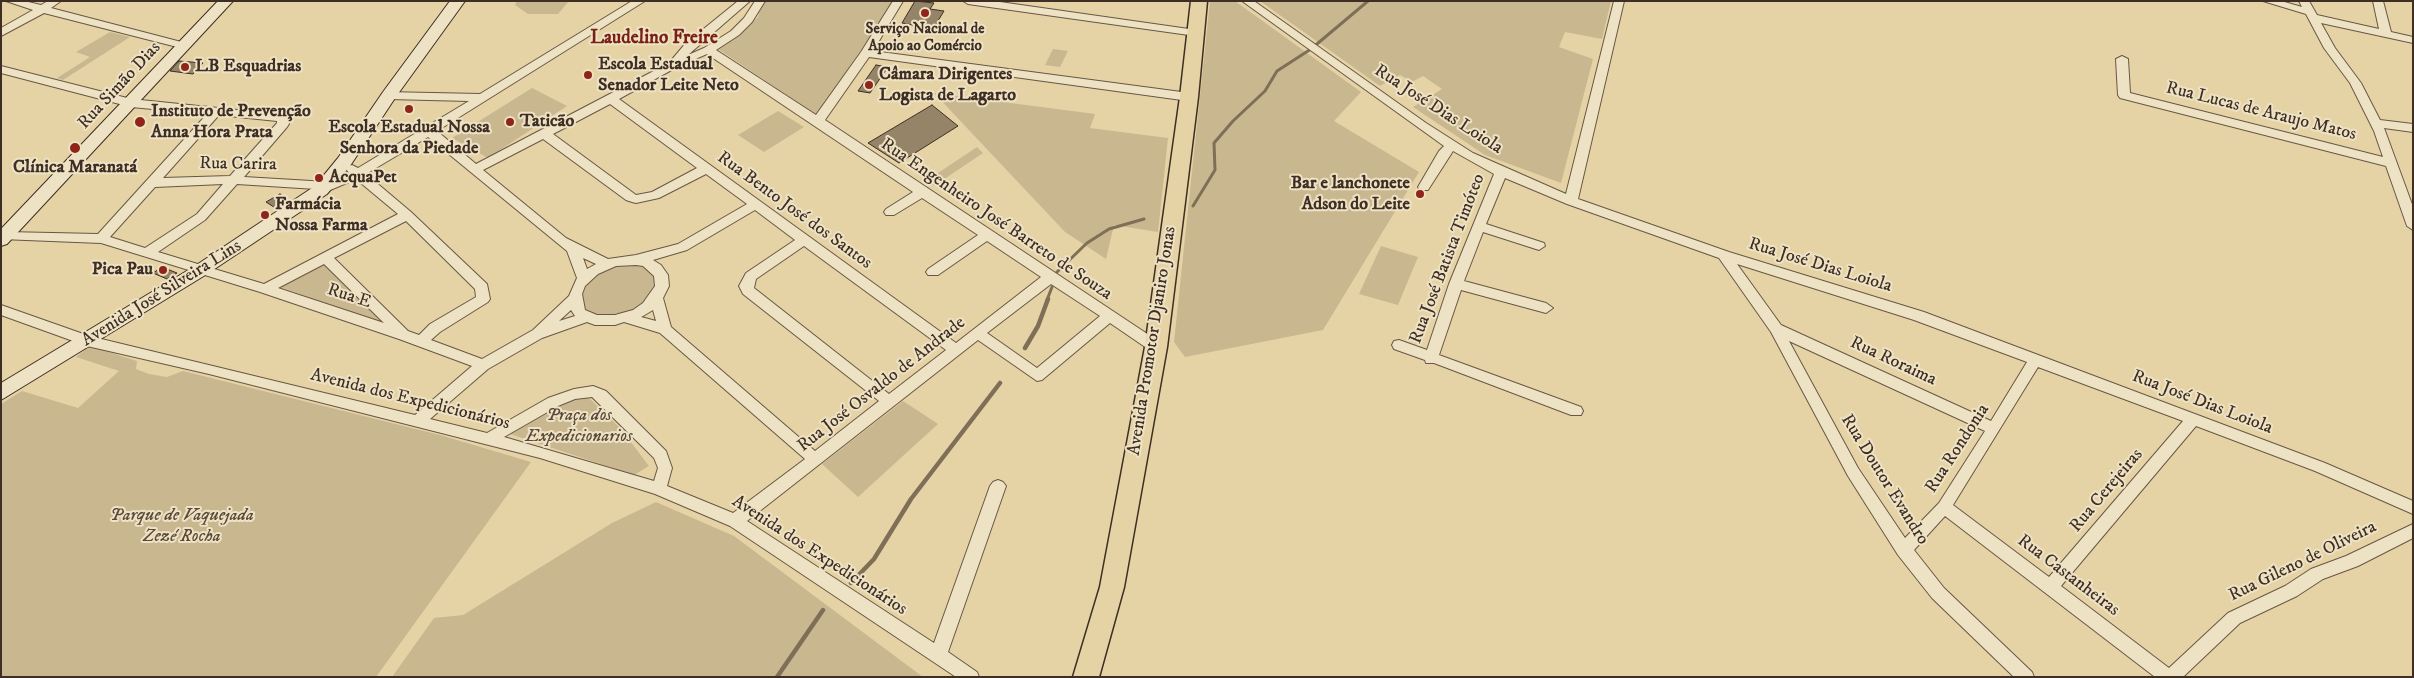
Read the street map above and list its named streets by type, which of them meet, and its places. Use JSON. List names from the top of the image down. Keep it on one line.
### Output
{"streets":{"main road":["Rua Simão Dias","Avenida José Silveira Lins","Avenida Promotor Djaniro Jonas"],"street":["Rua José Dias Loiola","Rua Lucas de Araujo Matos","Rua Carira","Rua Bento José dos Santos","Rua Engenheiro José Barreto de Souza","Rua José Batista Timóteo","Rua E","Rua Roraima","Rua José Osvaldo de Andrade","Avenida dos Expedicionários","Rua Rondonia","Rua Doutor Evandro","Rua Cerejeiras","Rua Gileno de Oliveira","Rua Castanheiras"]},"crossings":[["Rua Simão Dias","Rua E"],["Rua José Dias Loiola","Rua José Batista Timóteo"],["Rua José Dias Loiola","Rua Rondonia"],["Rua José Dias Loiola","Rua Doutor Evandro"],["Rua José Dias Loiola","Rua Cerejeiras"],["Rua Carira","Avenida José Silveira Lins"],["Rua Bento José dos Santos","Rua José Osvaldo de Andrade"],["Rua Engenheiro José Barreto de Souza","Avenida Promotor Djaniro Jonas"],["Rua Engenheiro José Barreto de Souza","Rua José Osvaldo de Andrade"],["Avenida José Silveira Lins","Rua E"],["Avenida José Silveira Lins","Avenida dos Expedicionários"],["Rua Roraima","Rua Rondonia"],["Rua Roraima","Rua Doutor Evandro"],["Rua José Osvaldo de Andrade","Avenida dos Expedicionários"],["Rua Rondonia","Rua Doutor Evandro"],["Rua Rondonia","Rua Castanheiras"],["Rua Cerejeiras","Rua Castanheiras"],["Rua Gileno de Oliveira","Rua Castanheiras"]],"districts":["Laudelino Freire"],"parks":["Praça dos Expedicionarios","Parque de Vaquejada Zezé Rocha"],"places":["Serviço Nacional de Apoio ao Comércio","LB Esquadrias","Escola Estadual Senador Leite Neto","Câmara Dirigentes Logista de Lagarto","Escola Estadual Nossa Senhora da Piedade","Instituto de Prevenção Anna Hora Prata","Taticão","Clínica Maranatá","AcquaPet","Bar e lanchonete Adson do Leite","Farmácia Nossa Farma","Pica Pau"]}
